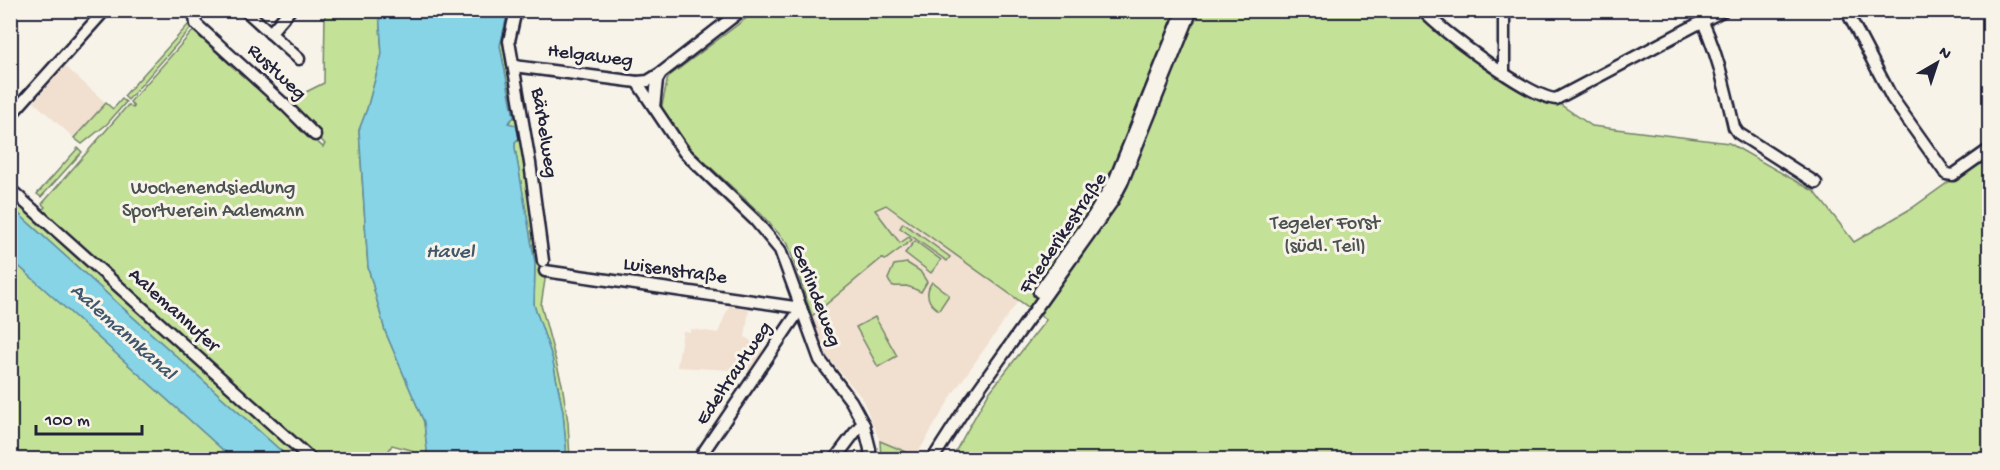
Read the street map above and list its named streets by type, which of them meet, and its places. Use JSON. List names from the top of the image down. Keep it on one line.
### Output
{"streets":{"street":["Helgaweg","Rustweg","Bärbelweg","Friederikestraße","Luisenstraße","Gerlindeweg","Aalemannufer","Edeltrautweg"]},"crossings":[["Helgaweg","Bärbelweg"],["Helgaweg","Gerlindeweg"],["Bärbelweg","Luisenstraße"],["Luisenstraße","Gerlindeweg"],["Luisenstraße","Edeltrautweg"],["Gerlindeweg","Edeltrautweg"]],"water":["Havel","Aalemannkanal"],"parks":["Wochenendsiedlung Sportverein Aalemann","Tegeler Forst (südl. Teil)"],"scale_bar":"100 m","north":"top right"}
